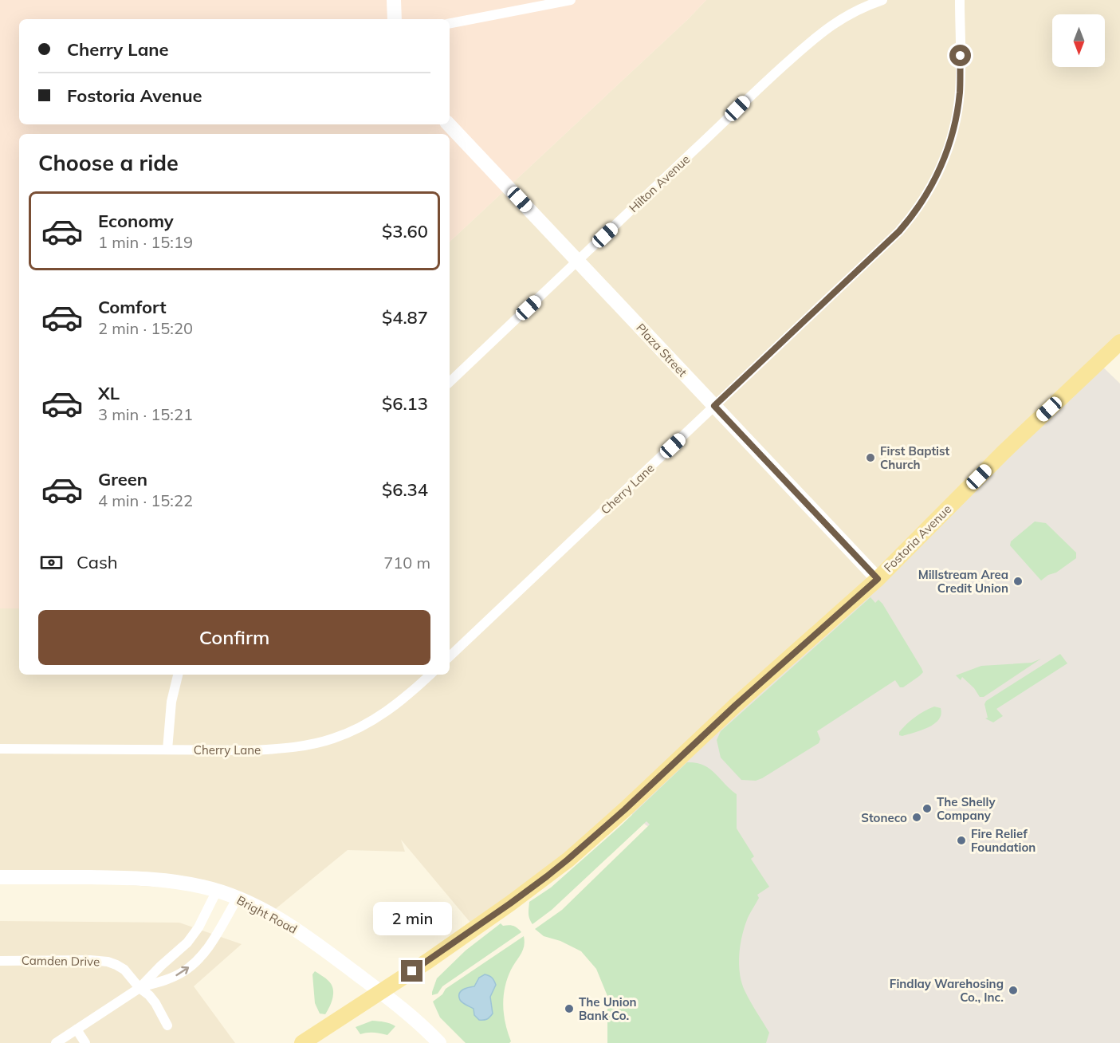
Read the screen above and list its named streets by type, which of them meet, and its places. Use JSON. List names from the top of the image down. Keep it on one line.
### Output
{"streets":{"main road":["Fostoria Avenue"],"street":["Hilton Avenue","Plaza Street","Cherry Lane","Bright Road","Camden Drive"]},"crossings":[["Hilton Avenue","Plaza Street"],["Plaza Street","Cherry Lane"],["Plaza Street","Fostoria Avenue"],["Fostoria Avenue","Bright Road"]],"places":["First Baptist Church","Millstream Area Credit Union","The Shelly Company","Stoneco","Fire Relief Foundation","Findlay Warehosing Co., Inc.","The Union Bank Co."],"north":"bottom","page":{"banner":["Cherry Lane","Fostoria Avenue"],"heading":"Choose a ride","list":[{"name":"Economy","note":"1 min · 15:19","value":"$3.60"},{"name":"Comfort","note":"2 min · 15:20","value":"$4.87"},{"name":"XL","note":"3 min · 15:21","value":"$6.13"},{"name":"Green","note":"4 min · 15:22","value":"$6.34"}],"pay":["Cash","710 m"],"buttons":"Confirm","bubble":"2 min"}}
